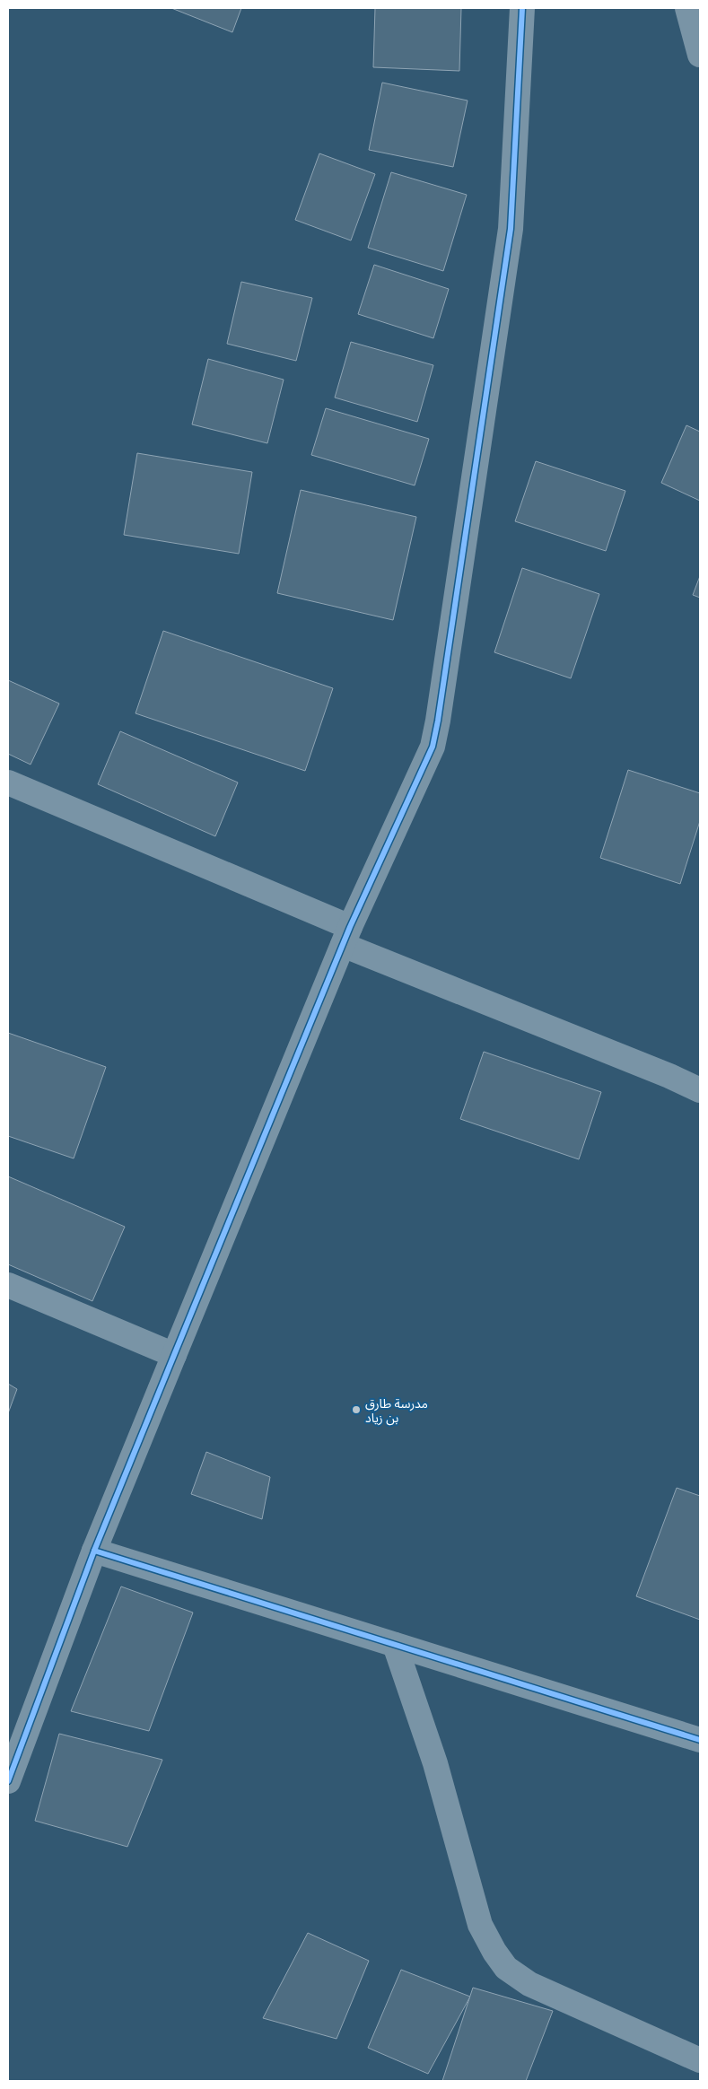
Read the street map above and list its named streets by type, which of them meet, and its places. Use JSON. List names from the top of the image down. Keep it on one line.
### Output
{"places":["مدرسة طارق بن زياد"]}
